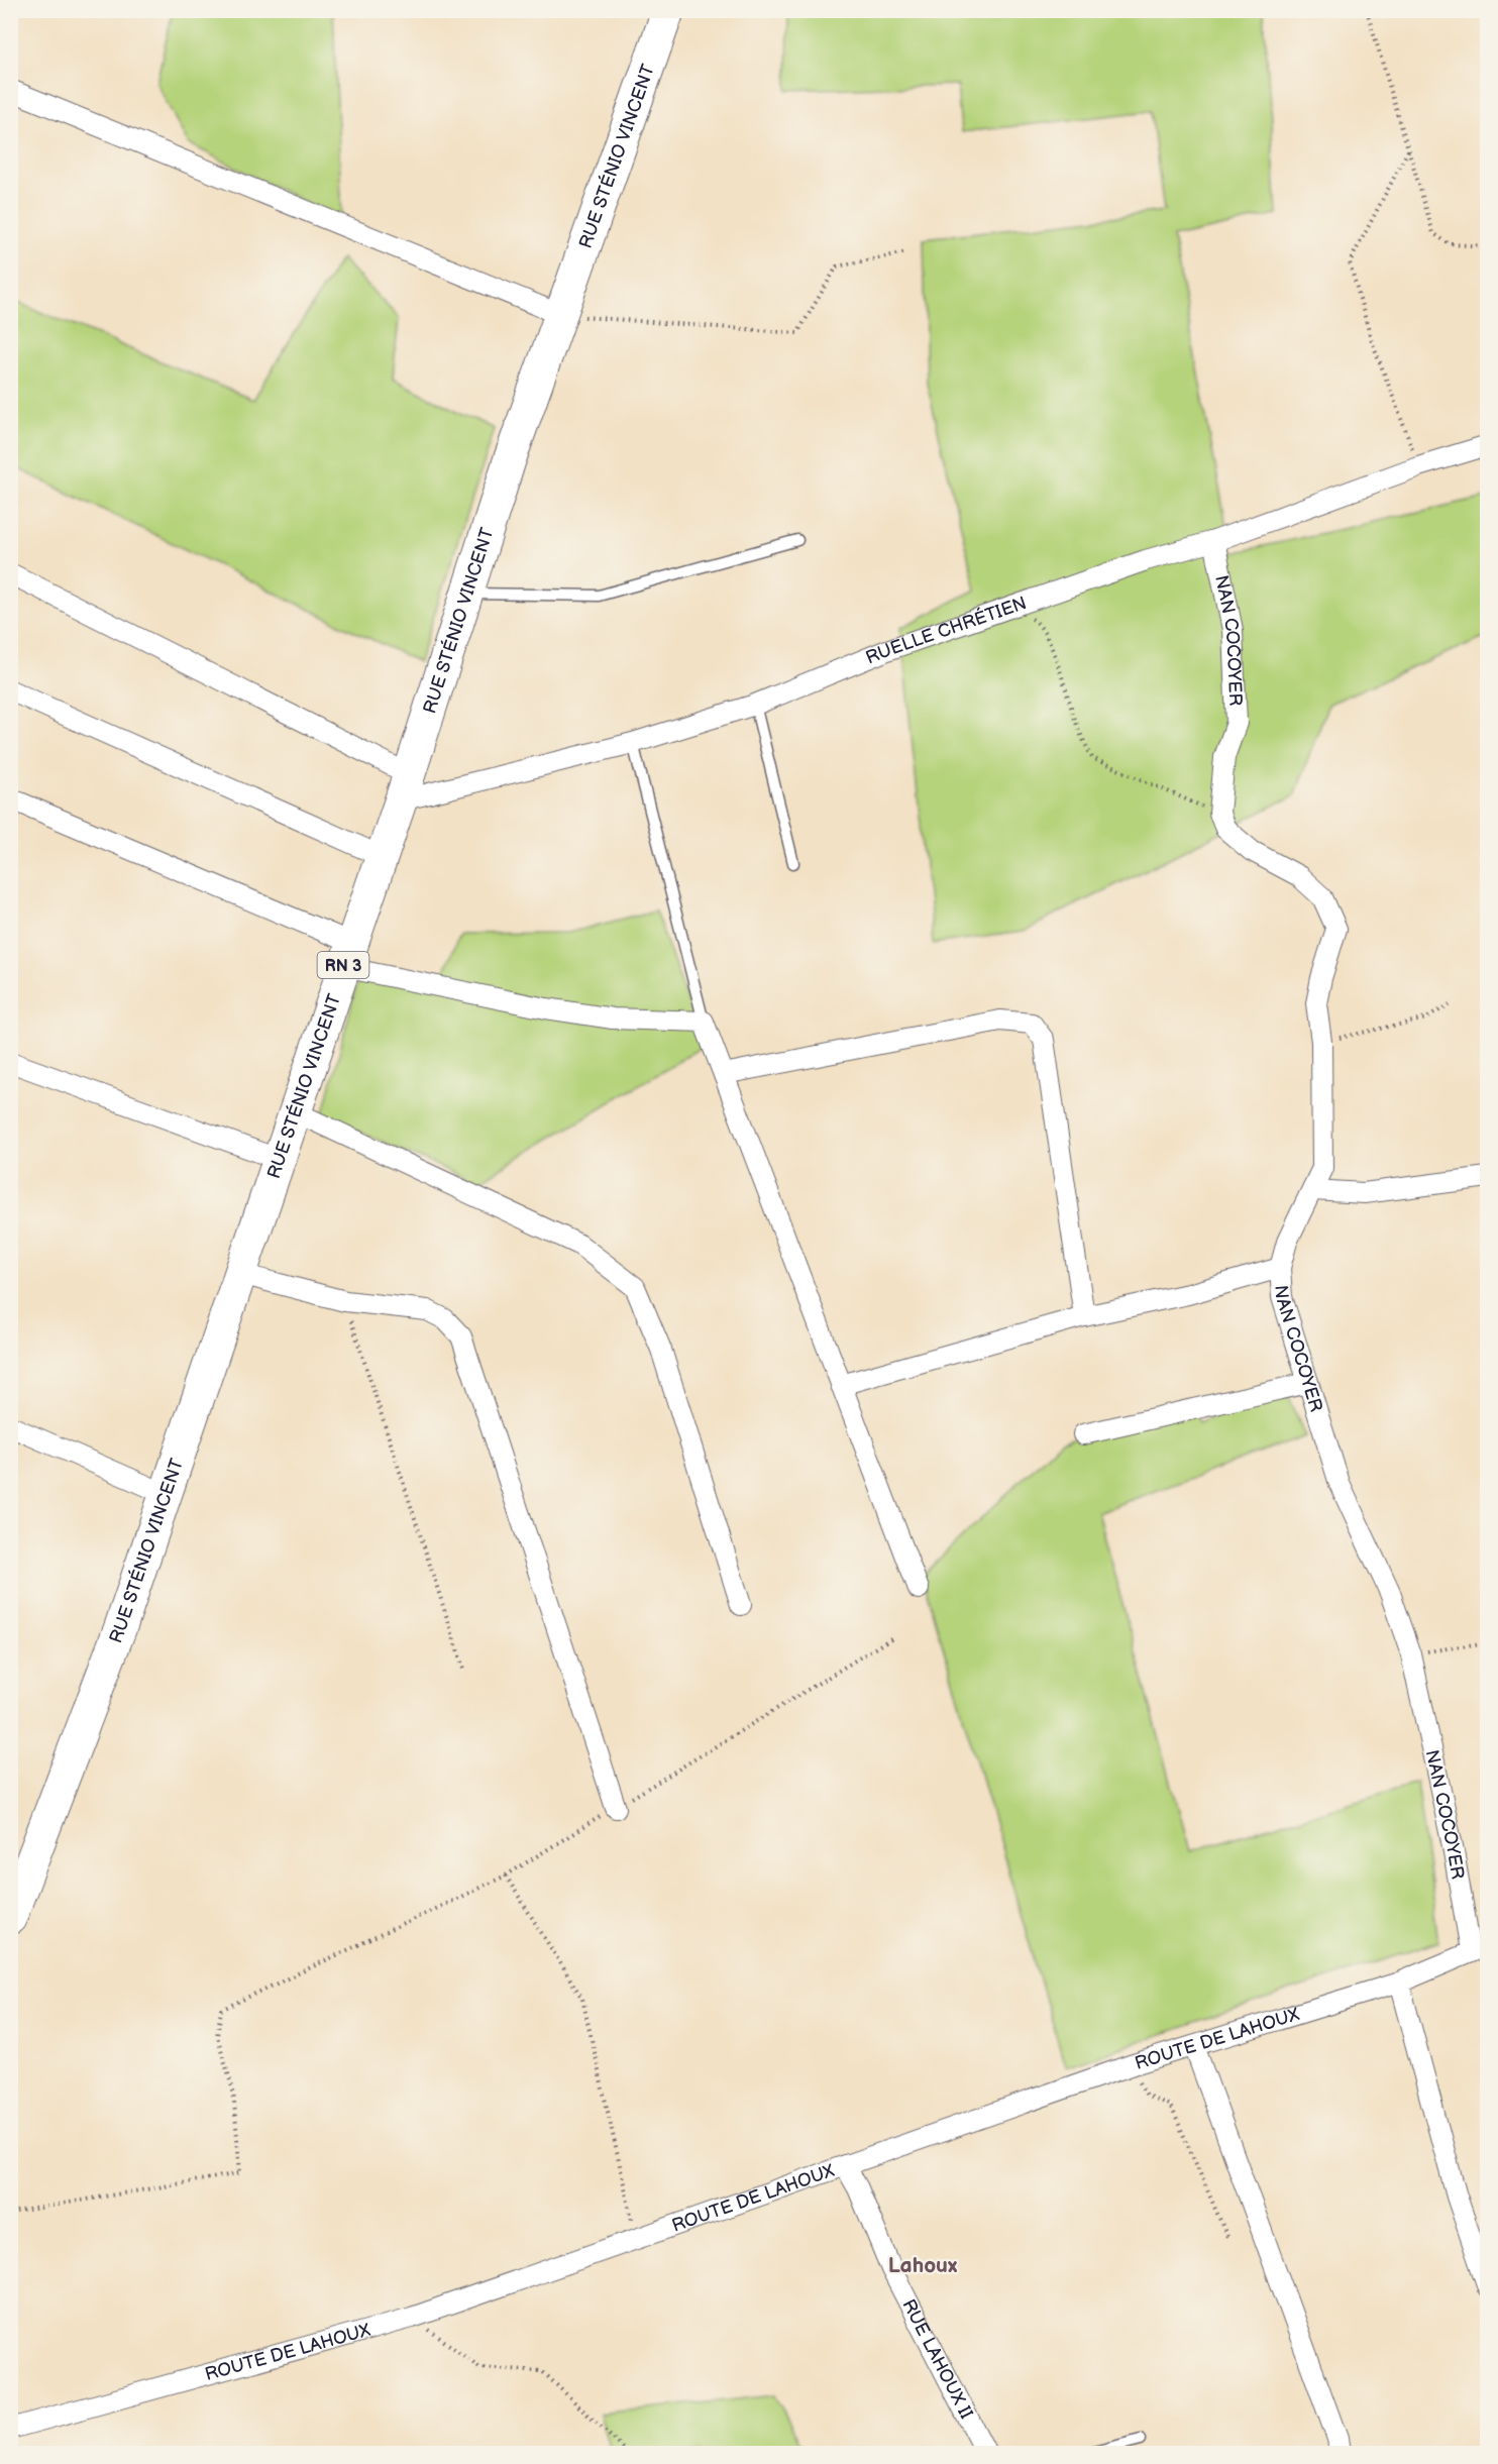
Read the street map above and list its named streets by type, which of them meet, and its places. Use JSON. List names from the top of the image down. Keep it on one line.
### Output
{"streets":{"main road":["RUE STÉNIO VINCENT","RN 3"],"street":["RUELLE CHRÉTIEN","NAN COCOYER","ROUTE DE LAHOUX","RUE LAHOUX II"]},"crossings":[["RUE STÉNIO VINCENT","RUELLE CHRÉTIEN"],["RUELLE CHRÉTIEN","NAN COCOYER"],["NAN COCOYER","ROUTE DE LAHOUX"],["ROUTE DE LAHOUX","RUE LAHOUX II"]],"districts":["Lahoux"]}
